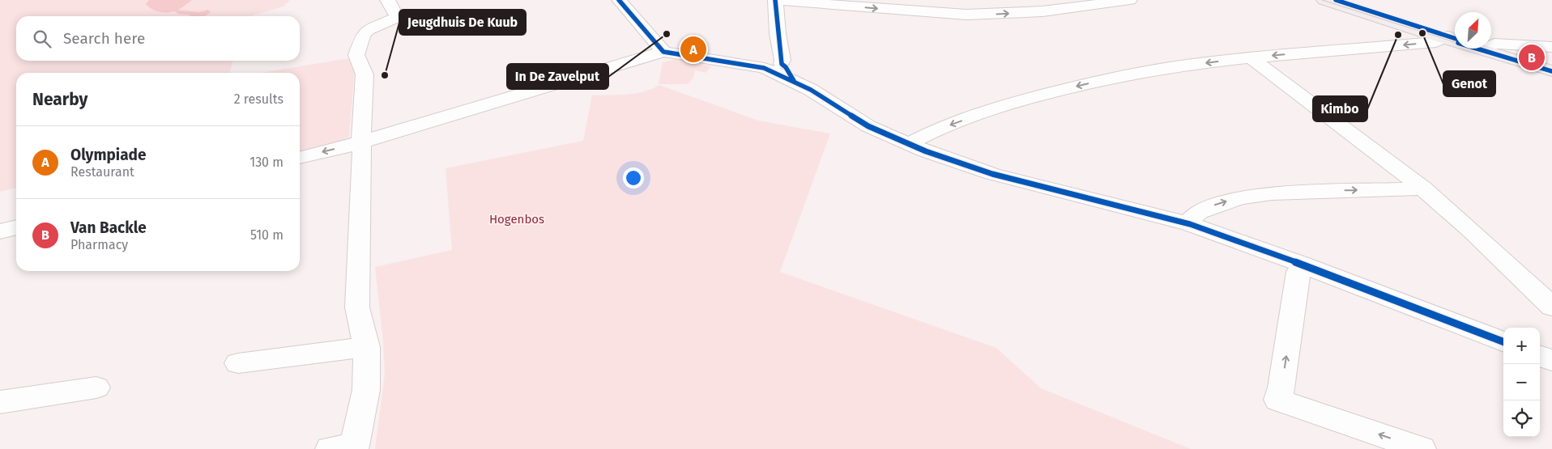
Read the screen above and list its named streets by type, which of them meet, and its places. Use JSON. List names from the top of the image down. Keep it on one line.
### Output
{"parks":["Hogenbos"],"places":["Genot","In De Zavelput","Kimbo","Jeugdhuis De Kuub"],"north":"top right","page":{"search":"Search here","pins":["A","B"],"heading":["Nearby","2 results"],"list":[{"mark":"A","name":"Olympiade","note":"Restaurant","value":"130 m"},{"mark":"B","name":"Van Backle","note":"Pharmacy","value":"510 m"}],"map_buttons":["+","−"]}}
